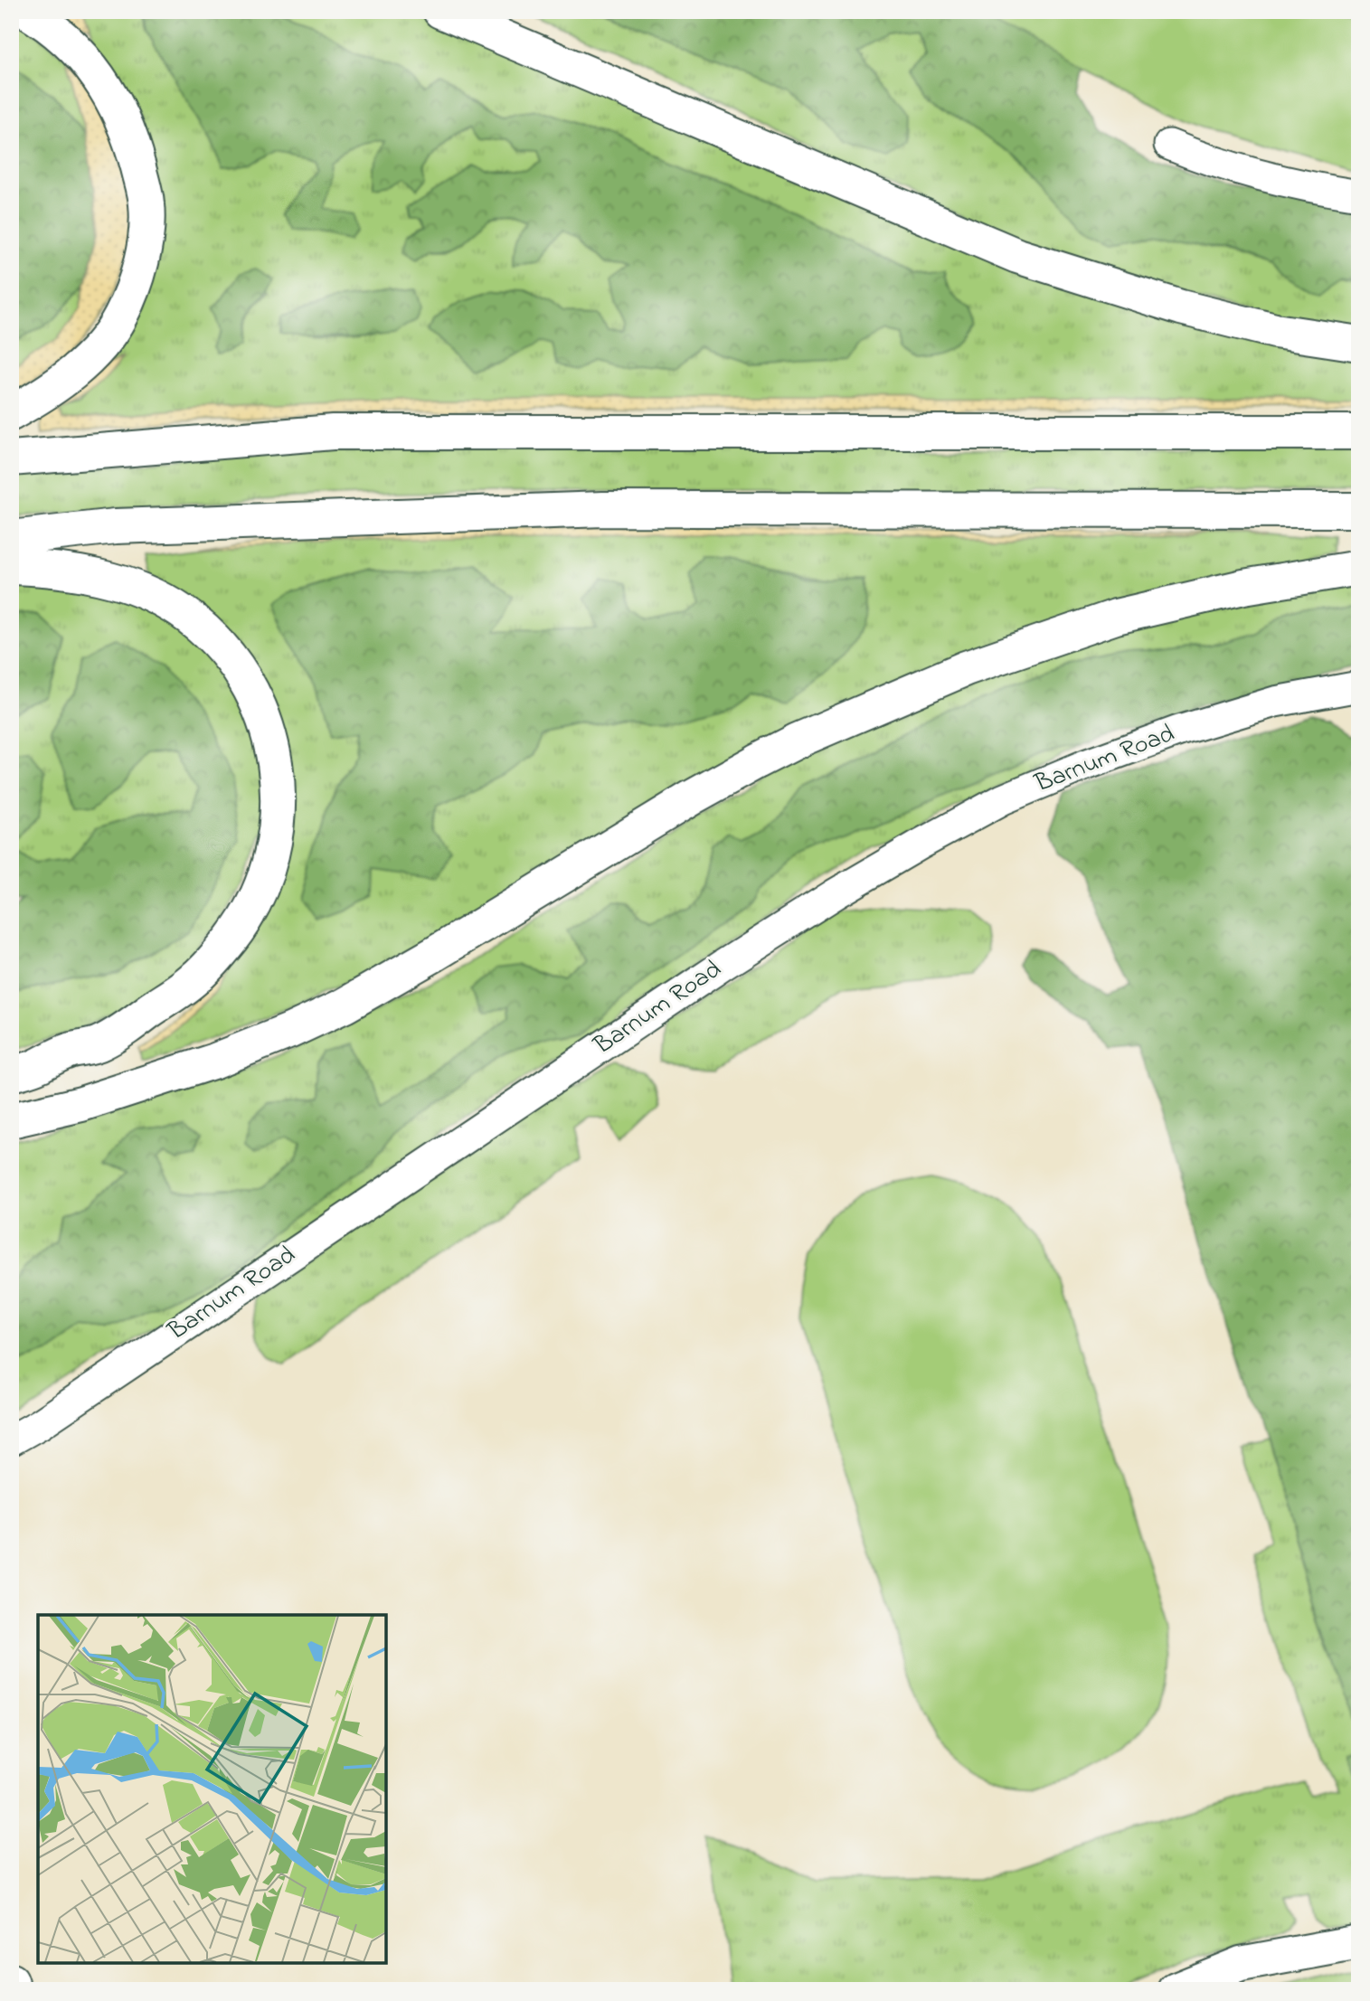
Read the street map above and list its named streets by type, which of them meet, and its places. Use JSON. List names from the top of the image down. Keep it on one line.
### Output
{"streets":{"street":["Barnum Road"]}}
